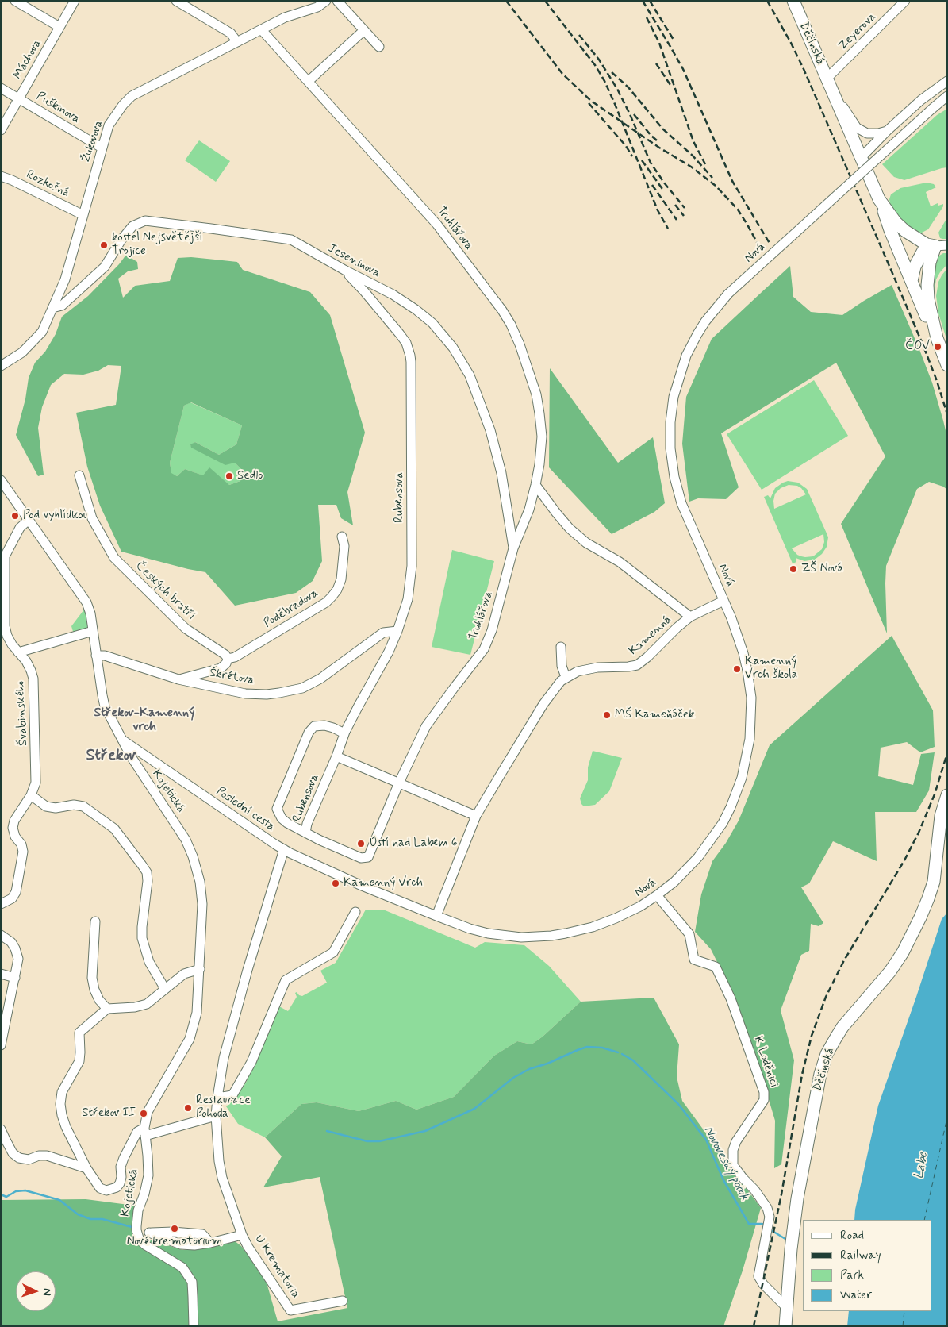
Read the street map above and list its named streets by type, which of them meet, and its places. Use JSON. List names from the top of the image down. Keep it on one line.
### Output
{"streets":{"main road":["Děčínská"],"street":["Zeyerova","Máchova","Puškinova","Žukovova","Rozkošná","Truhlářova","Nová","Jeseninova","Rubensova","Českých bratří","Poděbradova","Kamenná","Škrétova","Švabinského","Kojetická","Poslední cesta","K Loděnici","U Krematoria"]},"crossings":[["Zeyerova","Děčínská"],["Děčínská","K Loděnici"],["Máchova","Puškinova"],["Puškinova","Žukovova"],["Žukovova","Rozkošná"],["Žukovova","Truhlářova"],["Žukovova","Jeseninova"],["Truhlářova","Jeseninova"],["Truhlářova","Rubensova"],["Nová","Kamenná"],["Nová","Poslední cesta"],["Nová","K Loděnici"],["Jeseninova","Rubensova"],["Rubensova","Škrétova"],["Českých bratří","Poděbradova"],["Škrétova","Kojetická"],["Švabinského","Kojetická"],["Kojetická","Poslední cesta"],["Kojetická","U Krematoria"],["Poslední cesta","U Krematoria"]],"districts":["Střekov-Kamenný vrch","Střekov"],"water":["Novoveský potok","Labe"],"places":["kostel Nejsvětější Trojice","ČOV","Sedlo","Pod vyhlídkou","ZŠ Nová","Kamenný Vrch škola","MŠ Kameňáček","Ústí nad Labem 6","Kamenný Vrch","Restaurace Pohoda","Střekov II","Nové krematorium"],"legend":["Road","Railway","Park","Water"],"north":"right"}
